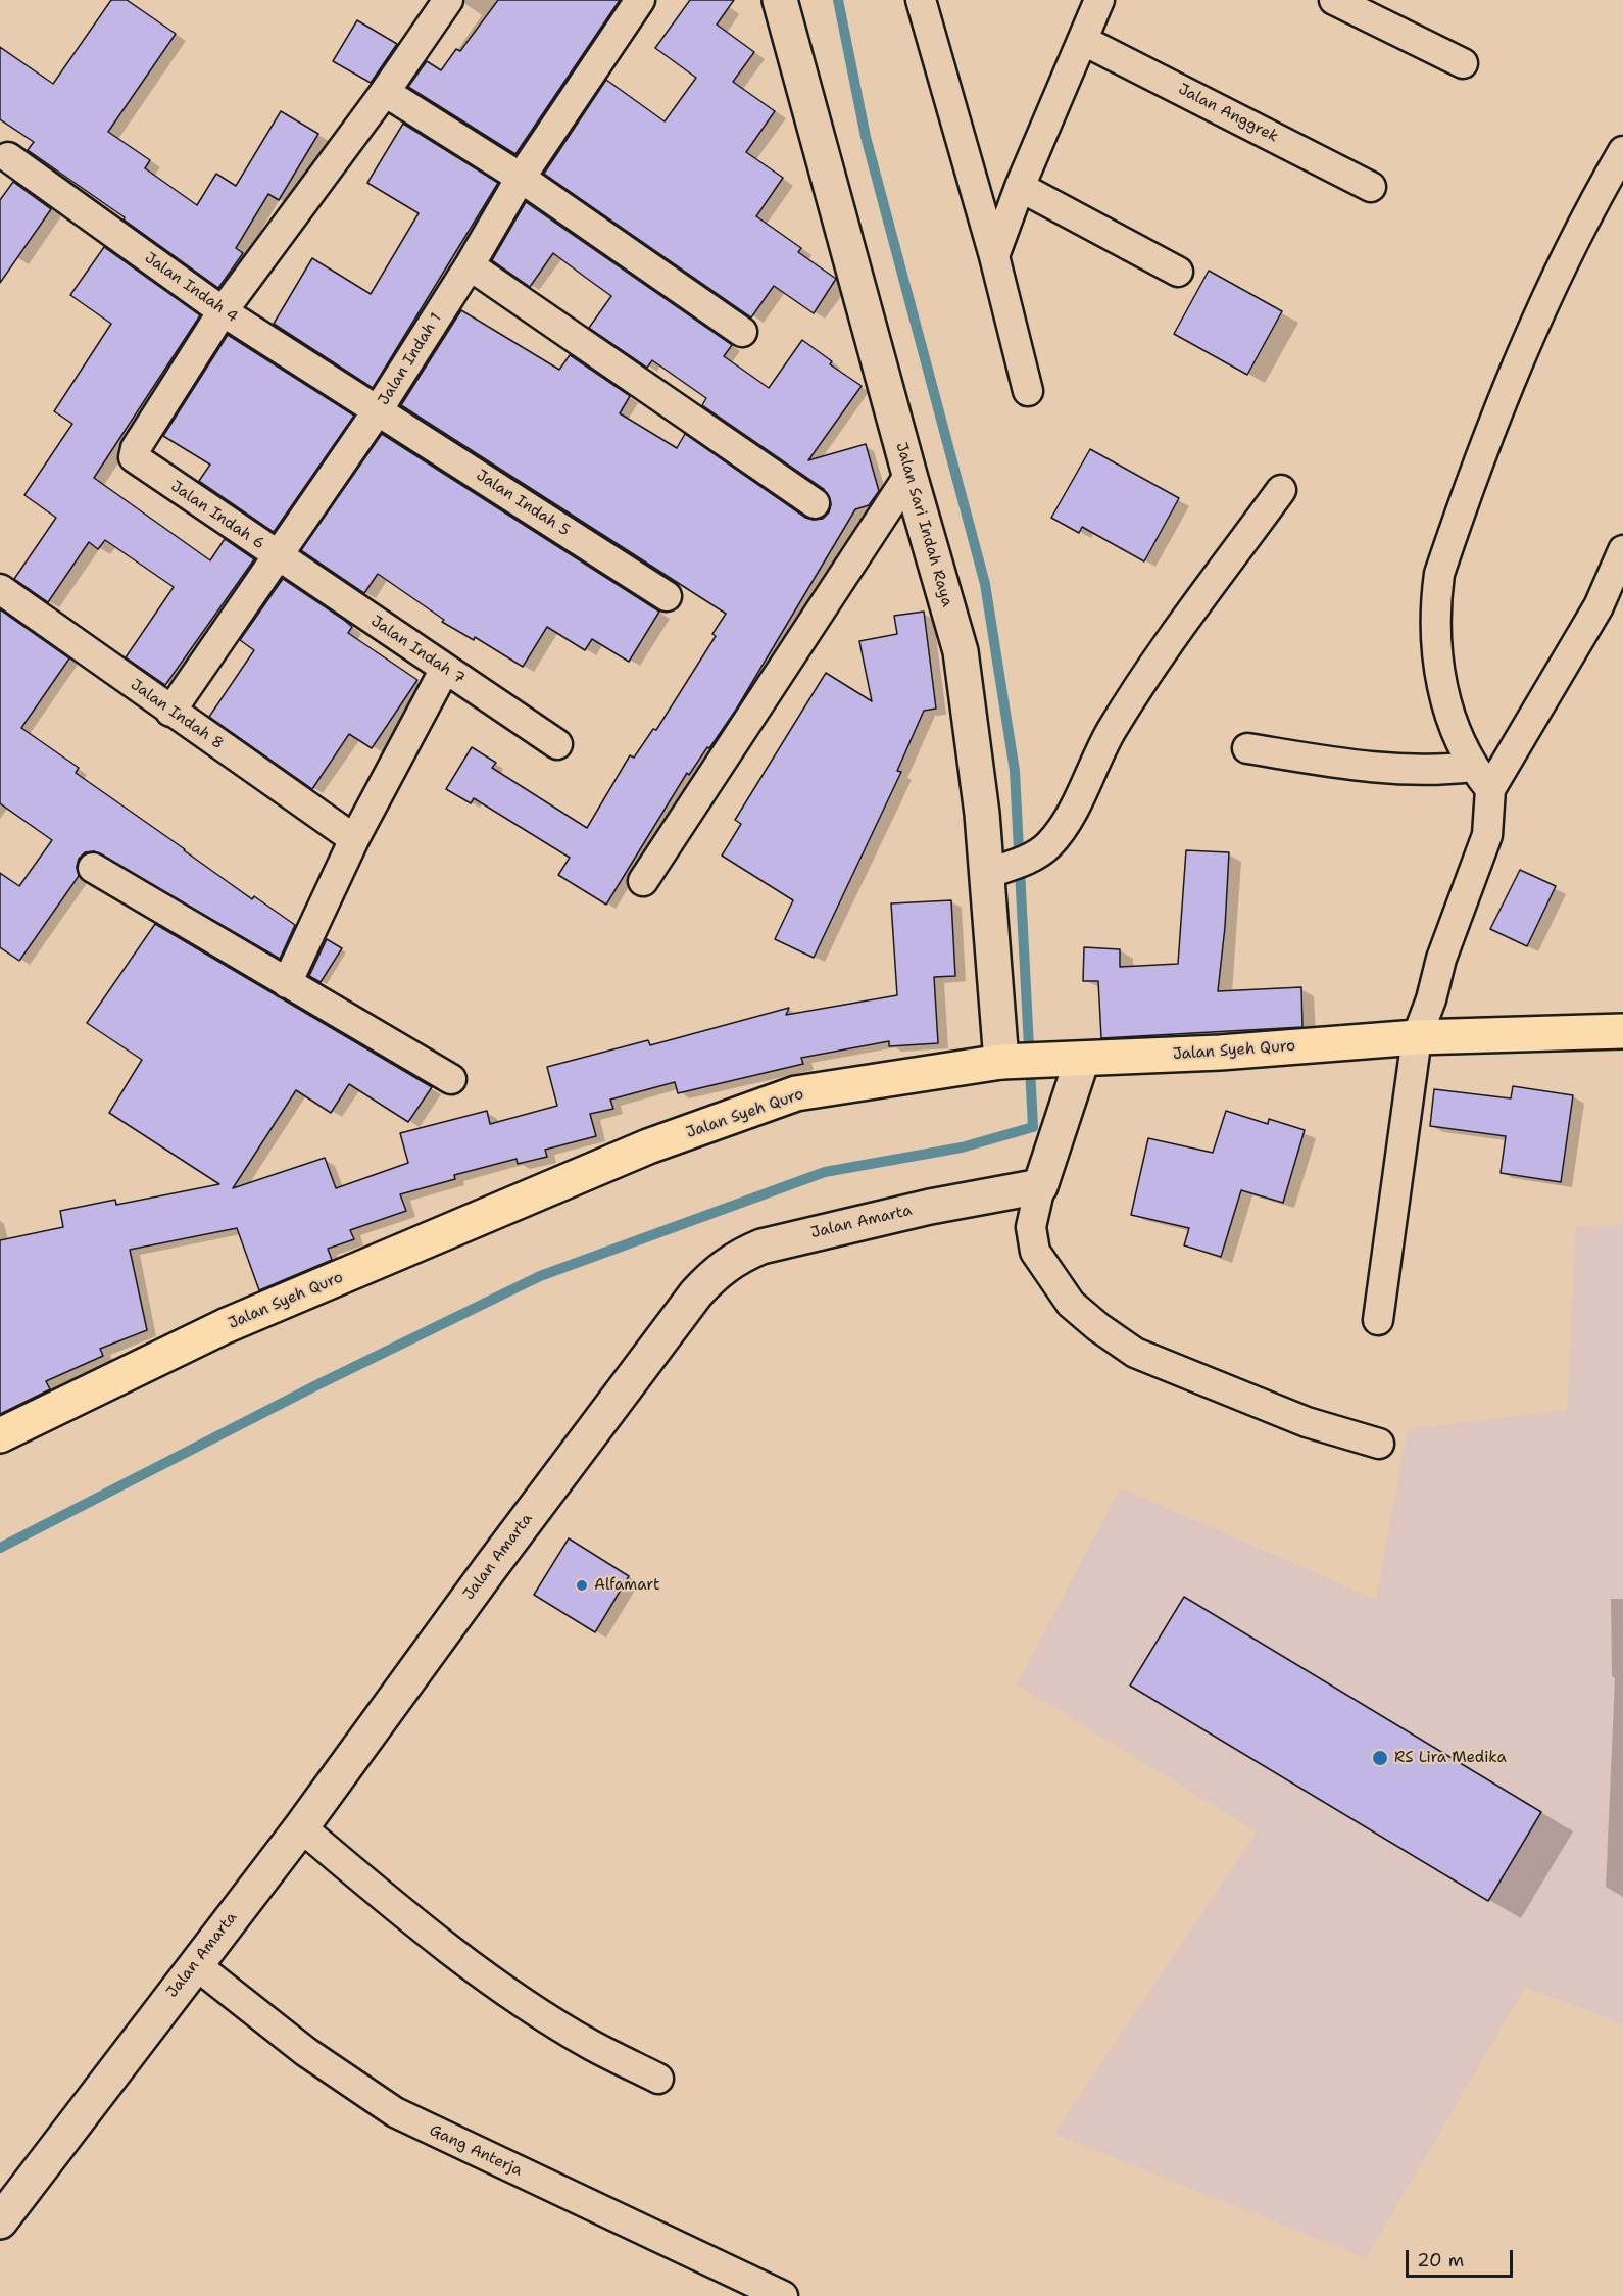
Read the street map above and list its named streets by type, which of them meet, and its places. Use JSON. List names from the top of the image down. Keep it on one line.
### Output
{"streets":{"main road":["Jalan Syeh Quro"],"street":["Jalan Anggrek","Jalan Indah 4","Jalan Indah 1","Jalan Indah 5","Jalan Indah 6","Jalan Sari Indah Raya","Jalan Indah 7","Jalan Indah 8","Jalan Amarta","Gang Anterja"]},"crossings":[["Jalan Indah 4","Jalan Indah 1"],["Jalan Indah 4","Jalan Indah 5"],["Jalan Indah 4","Jalan Indah 6"],["Jalan Indah 1","Jalan Indah 5"],["Jalan Indah 1","Jalan Indah 6"],["Jalan Indah 1","Jalan Indah 7"],["Jalan Indah 1","Jalan Indah 8"],["Jalan Indah 6","Jalan Indah 7"],["Jalan Sari Indah Raya","Jalan Syeh Quro"],["Jalan Amarta","Gang Anterja"]],"places":["Alfamart","RS Lira Medika"],"scale_bar":"20 m"}
